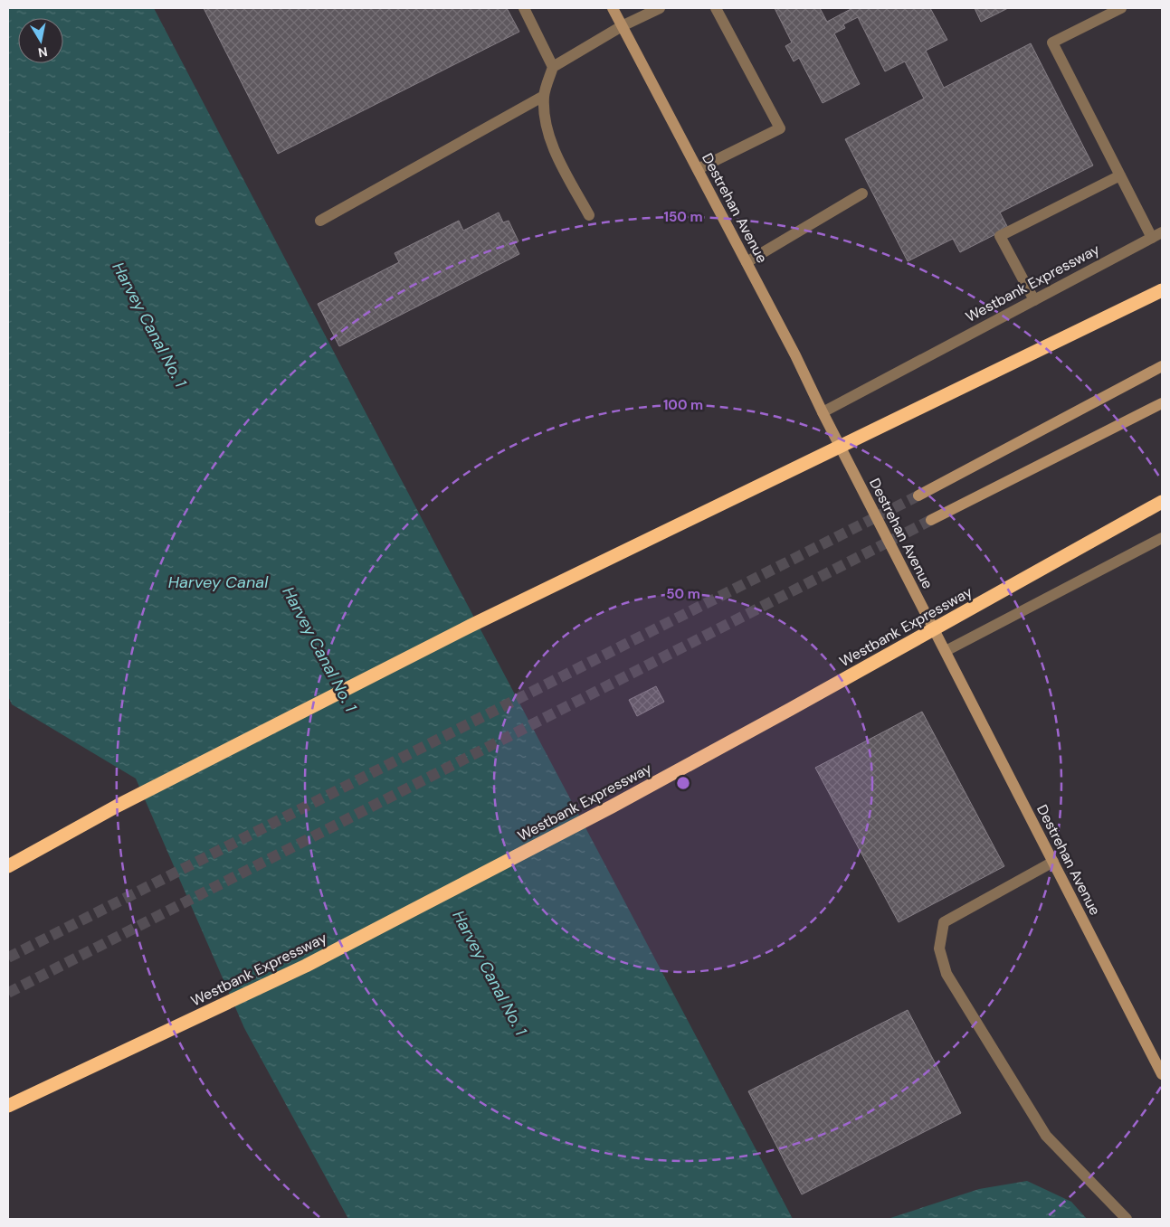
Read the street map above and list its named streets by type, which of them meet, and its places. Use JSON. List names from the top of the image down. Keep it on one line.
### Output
{"streets":{"highway":["Westbank Expressway"],"main road":["Destrehan Avenue"]},"crossings":[["Destrehan Avenue","Westbank Expressway"]],"water":["Harvey Canal No. 1","Harvey Canal"],"north":"bottom","rings":["150 m","100 m","50 m"]}
